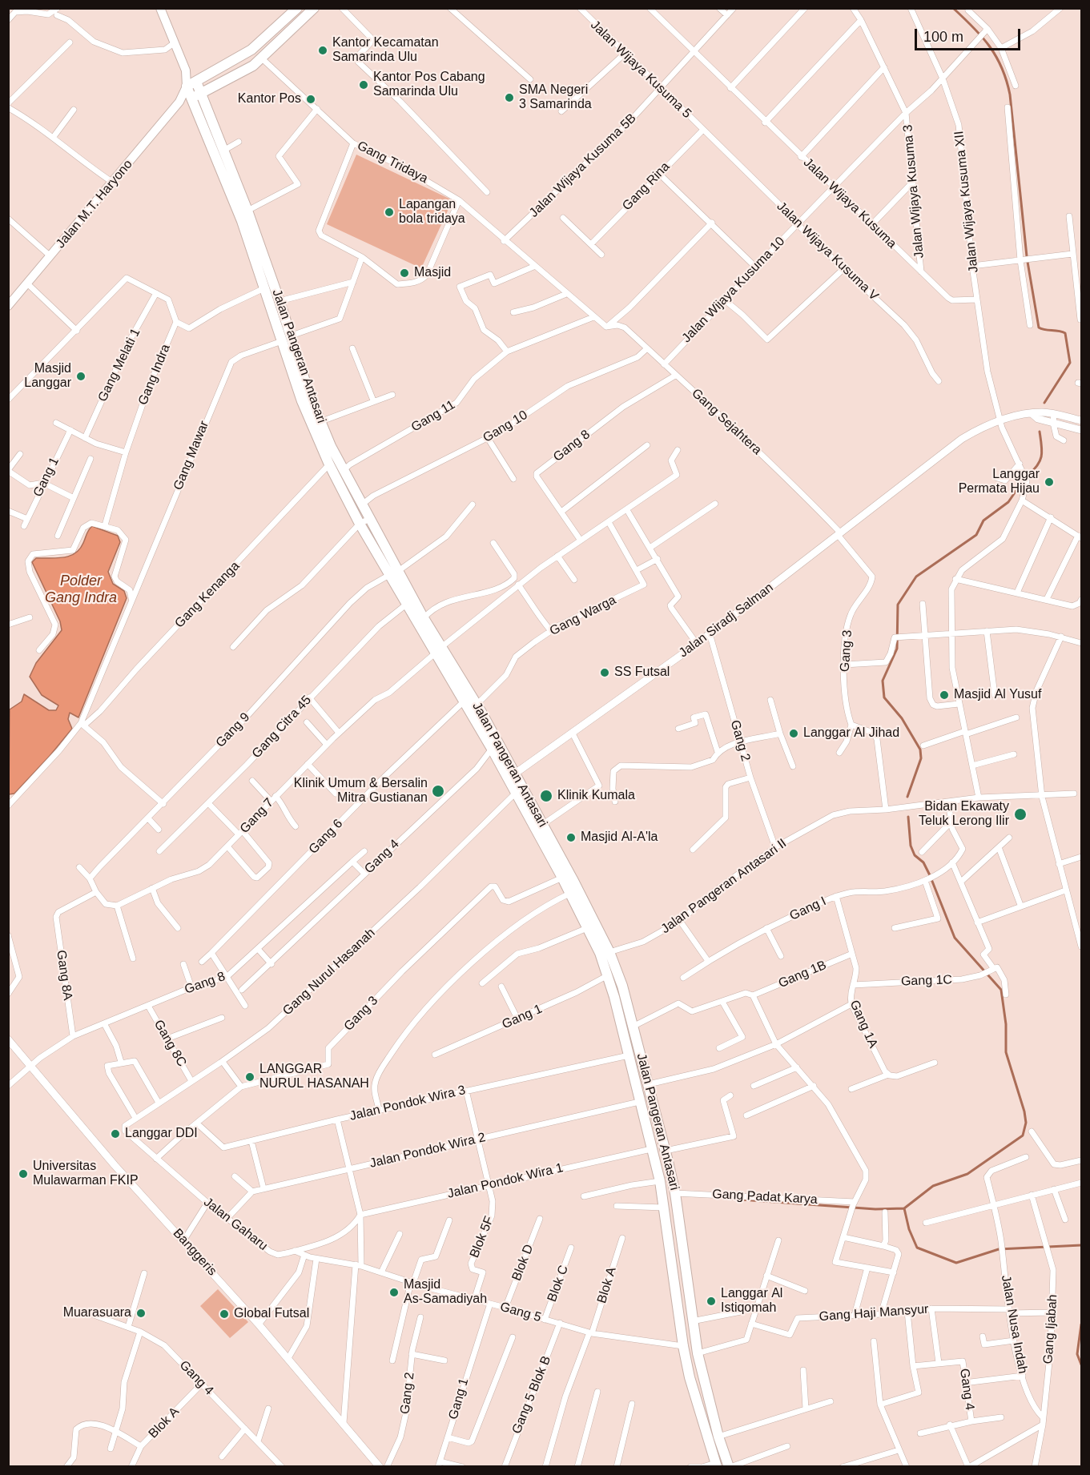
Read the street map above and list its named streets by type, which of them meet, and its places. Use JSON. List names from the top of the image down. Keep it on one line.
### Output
{"streets":{"highway":["Jalan Pangeran Antasari"],"main road":["Jalan M.T. Haryono"],"street":["Jalan Wijaya Kusuma 5","Gang Tridaya","Jalan Wijaya Kusuma 5B","Gang Rina","Jalan Wijaya Kusuma 3","Jalan Wijaya Kusuma XII","Jalan Wijaya Kusuma","Jalan Wijaya Kusuma V","Jalan Wijaya Kusuma 10","Gang Melati 1","Gang Indra","Gang 11","Gang Sejahtera","Gang 10","Gang 8","Gang Mawar","Gang 1","Gang Kenanga","Gang Warga","Jalan Siradj Salman","Gang 3","Gang Citra 45","Gang 9","Gang 2","Gang 7","Gang 6","Gang 4","Jalan Pangeran Antasari II","Gang I","Gang Nurul Hasanah","Gang 1B","Gang 8A","Gang 1C","Gang 1A","Gang 8C","Jalan Pondok Wira 3","Jalan Pondok Wira 2","Jalan Pondok Wira 1","Gang Padat Karya","Jalan Gaharu","Blok 5F","Banggeris","Blok D","Blok C","Blok A","Gang 5","Gang Haji Mansyur","Jalan Nusa Indah","Gang Ijabah","Gang 5 Blok B"]},"crossings":[["Jalan Wijaya Kusuma 5","Jalan Wijaya Kusuma 5B"],["Jalan Wijaya Kusuma 5","Gang Rina"],["Jalan Wijaya Kusuma 5","Jalan Wijaya Kusuma V"],["Gang Tridaya","Jalan Wijaya Kusuma 5B"],["Gang Tridaya","Gang 11"],["Gang Tridaya","Gang Sejahtera"],["Jalan Wijaya Kusuma 5B","Jalan Wijaya Kusuma"],["Gang Rina","Jalan Wijaya Kusuma V"],["Jalan Wijaya Kusuma 3","Jalan Wijaya Kusuma"],["Jalan Wijaya Kusuma 3","Jalan Wijaya Kusuma 10"],["Jalan Wijaya Kusuma XII","Jalan Wijaya Kusuma"],["Jalan Wijaya Kusuma XII","Jalan Wijaya Kusuma 10"],["Jalan Wijaya Kusuma XII","Jalan Siradj Salman"],["Jalan Wijaya Kusuma","Jalan Wijaya Kusuma 10"],["Jalan M.T. Haryono","Jalan Pangeran Antasari"],["Jalan Wijaya Kusuma V","Jalan Wijaya Kusuma 10"],["Jalan Wijaya Kusuma 10","Gang Sejahtera"],["Jalan Pangeran Antasari","Gang 11"],["Jalan Pangeran Antasari","Gang 10"],["Jalan Pangeran Antasari","Gang Mawar"],["Jalan Pangeran Antasari","Gang 1"],["Jalan Pangeran Antasari","Gang Kenanga"],["Jalan Pangeran Antasari","Gang Warga"],["Jalan Pangeran Antasari","Jalan Siradj Salman"],["Jalan Pangeran Antasari","Gang 3"],["Jalan Pangeran Antasari","Gang Citra 45"],["Jalan Pangeran Antasari","Gang 9"],["Jalan Pangeran Antasari","Gang 7"],["Jalan Pangeran Antasari","Gang 6"],["Jalan Pangeran Antasari","Gang 4"],["Jalan Pangeran Antasari","Jalan Pangeran Antasari II"],["Jalan Pangeran Antasari","Gang Nurul Hasanah"],["Jalan Pangeran Antasari","Gang 1B"],["Jalan Pangeran Antasari","Jalan Pondok Wira 3"],["Jalan Pangeran Antasari","Jalan Pondok Wira 2"],["Jalan Pangeran Antasari","Jalan Pondok Wira 1"],["Jalan Pangeran Antasari","Gang Padat Karya"],["Jalan Pangeran Antasari","Gang 5"],["Gang Sejahtera","Gang 10"],["Gang Sejahtera","Gang 8"],["Gang Sejahtera","Jalan Siradj Salman"],["Gang Sejahtera","Gang 3"],["Gang 8","Gang 8A"],["Gang 8","Gang 8C"],["Gang 8","Banggeris"],["Gang Mawar","Gang Kenanga"],["Gang 1","Gang 5"],["Jalan Siradj Salman","Gang 3"],["Jalan Siradj Salman","Gang 2"],["Gang 3","Jalan Pondok Wira 3"],["Gang 3","Jalan Gaharu"],["Gang 2","Jalan Pangeran Antasari II"],["Gang 4","Blok A"],["Gang I","Gang 1A"],["Gang Nurul Hasanah","Gang 8C"],["Gang Nurul Hasanah","Jalan Gaharu"],["Gang 1B","Gang 1A"],["Gang 1C","Gang 1A"],["Jalan Pondok Wira 3","Blok 5F"],["Jalan Pondok Wira 2","Blok 5F"],["Jalan Pondok Wira 1","Jalan Gaharu"],["Jalan Pondok Wira 1","Blok 5F"],["Jalan Gaharu","Gang 5"],["Blok 5F","Gang 5"],["Blok D","Gang 5"],["Blok C","Gang 5"],["Blok A","Gang 5"],["Gang 5","Gang 5 Blok B"],["Gang Haji Mansyur","Jalan Nusa Indah"],["Gang Haji Mansyur","Gang Ijabah"],["Jalan Nusa Indah","Gang Ijabah"]],"water":["Polder Gang Indra"],"places":["Kantor Kecamatan Samarinda Ulu","Kantor Pos Cabang Samarinda Ulu","SMA Negeri 3 Samarinda","Kantor Pos","Lapangan bola tridaya","Masjid","Masjid Langgar","Langgar Permata Hijau","SS Futsal","Masjid Al Yusuf","Langgar Al Jihad","Klinik Umum & Bersalin Mitra Gustianan","Klinik Kumala","Bidan Ekawaty Teluk Lerong Ilir","Masjid Al-A'la","LANGGAR NURUL HASANAH","Langgar DDI","Universitas Mulawarman FKIP","Masjid As-Samadiyah","Langgar Al Istiqomah","Muarasuara","Global Futsal"],"scale_bar":"100 m"}
